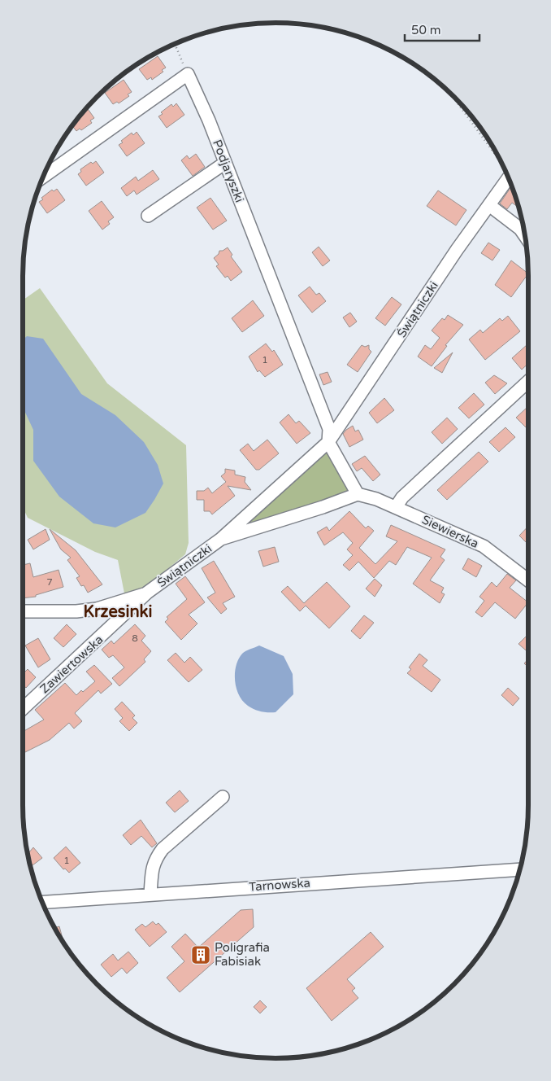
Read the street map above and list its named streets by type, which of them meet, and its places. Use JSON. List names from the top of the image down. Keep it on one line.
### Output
{"streets":{"street":["Podjaryszki","Świątniczki","Siewierska","Zawiertowska","Tarnowska"]},"crossings":[["Podjaryszki","Świątniczki"],["Świątniczki","Siewierska"],["Świątniczki","Zawiertowska"]],"districts":["Krzesinki"],"places":{"building":["Poligrafia Fabisiak"]},"house_numbers":["1","7","8","1"],"scale_bar":"50 m"}
